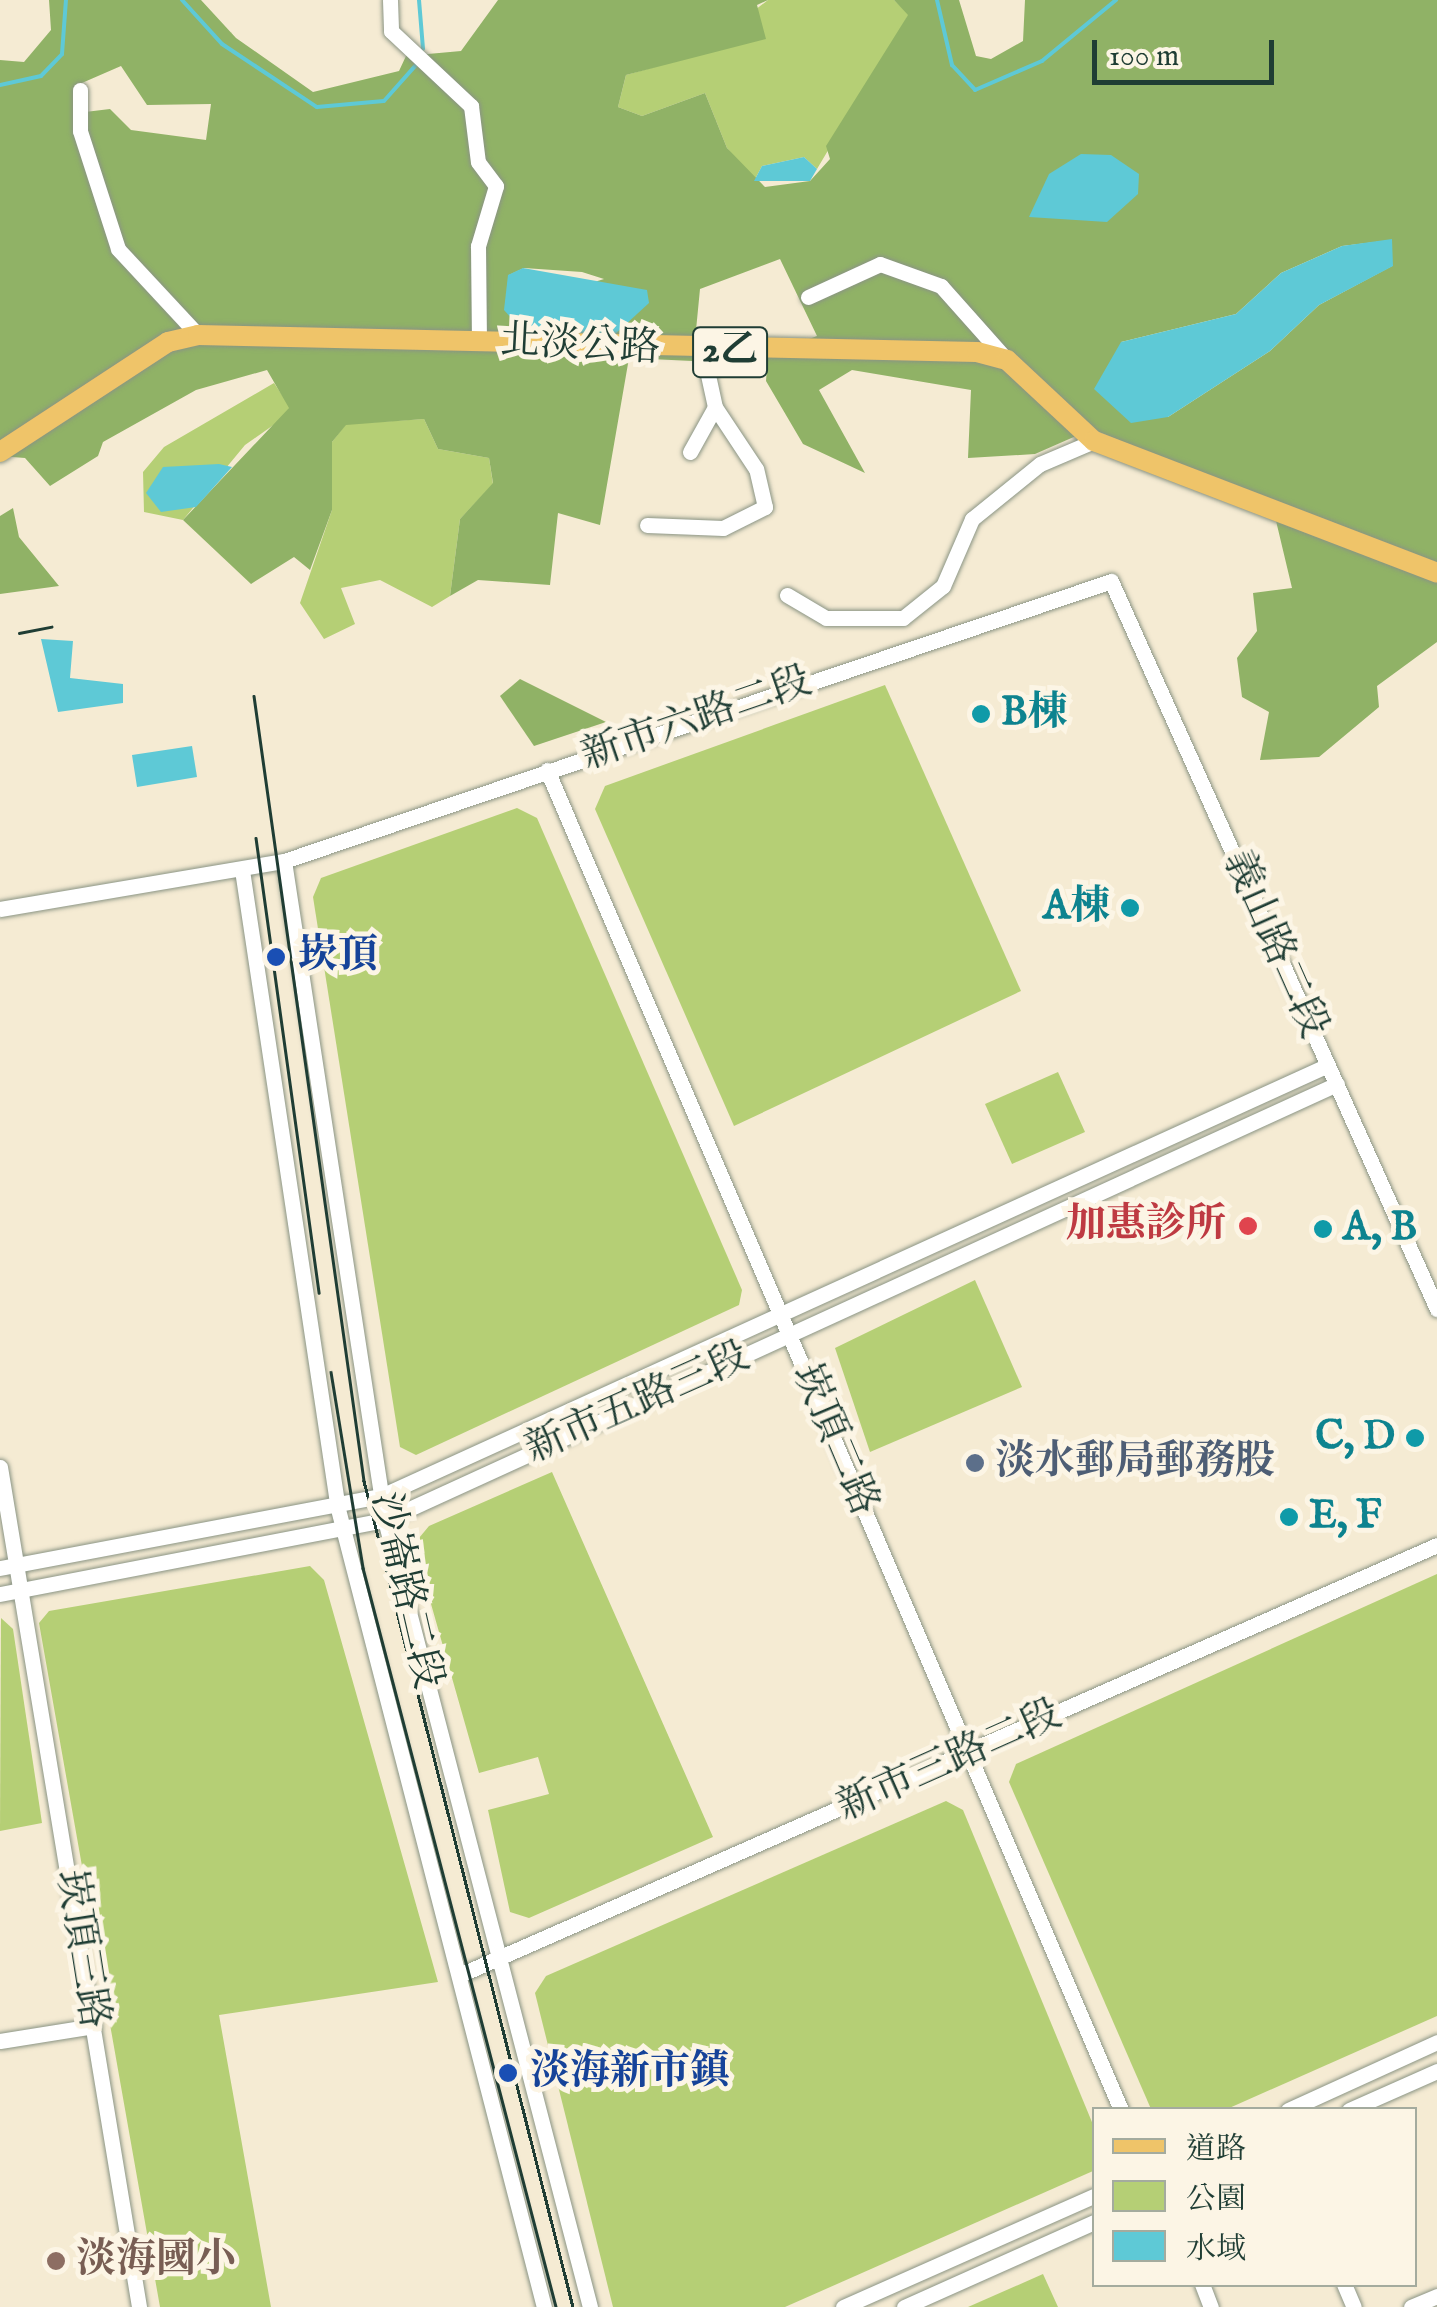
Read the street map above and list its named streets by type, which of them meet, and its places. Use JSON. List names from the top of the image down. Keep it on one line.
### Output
{"streets":{"main road":["北淡公路","2乙"],"street":["新市六路二段","義山路二段","新市五路三段","崁頂二路","沙崙路二段","新市三路二段","崁頂三路"]},"crossings":[["新市六路二段","義山路二段"],["新市六路二段","崁頂二路"],["新市六路二段","沙崙路二段"],["義山路二段","新市五路三段"],["新市五路三段","崁頂二路"],["新市五路三段","沙崙路二段"],["新市五路三段","崁頂三路"],["崁頂二路","新市三路二段"],["沙崙路二段","新市三路二段"]],"places":["B棟","A棟","崁頂","加惠診所","A, B","C, D","淡水郵局郵務股","E, F","淡海新市鎮","淡海國小"],"legend":["道路","公園","水域"],"scale_bar":"100 m"}
